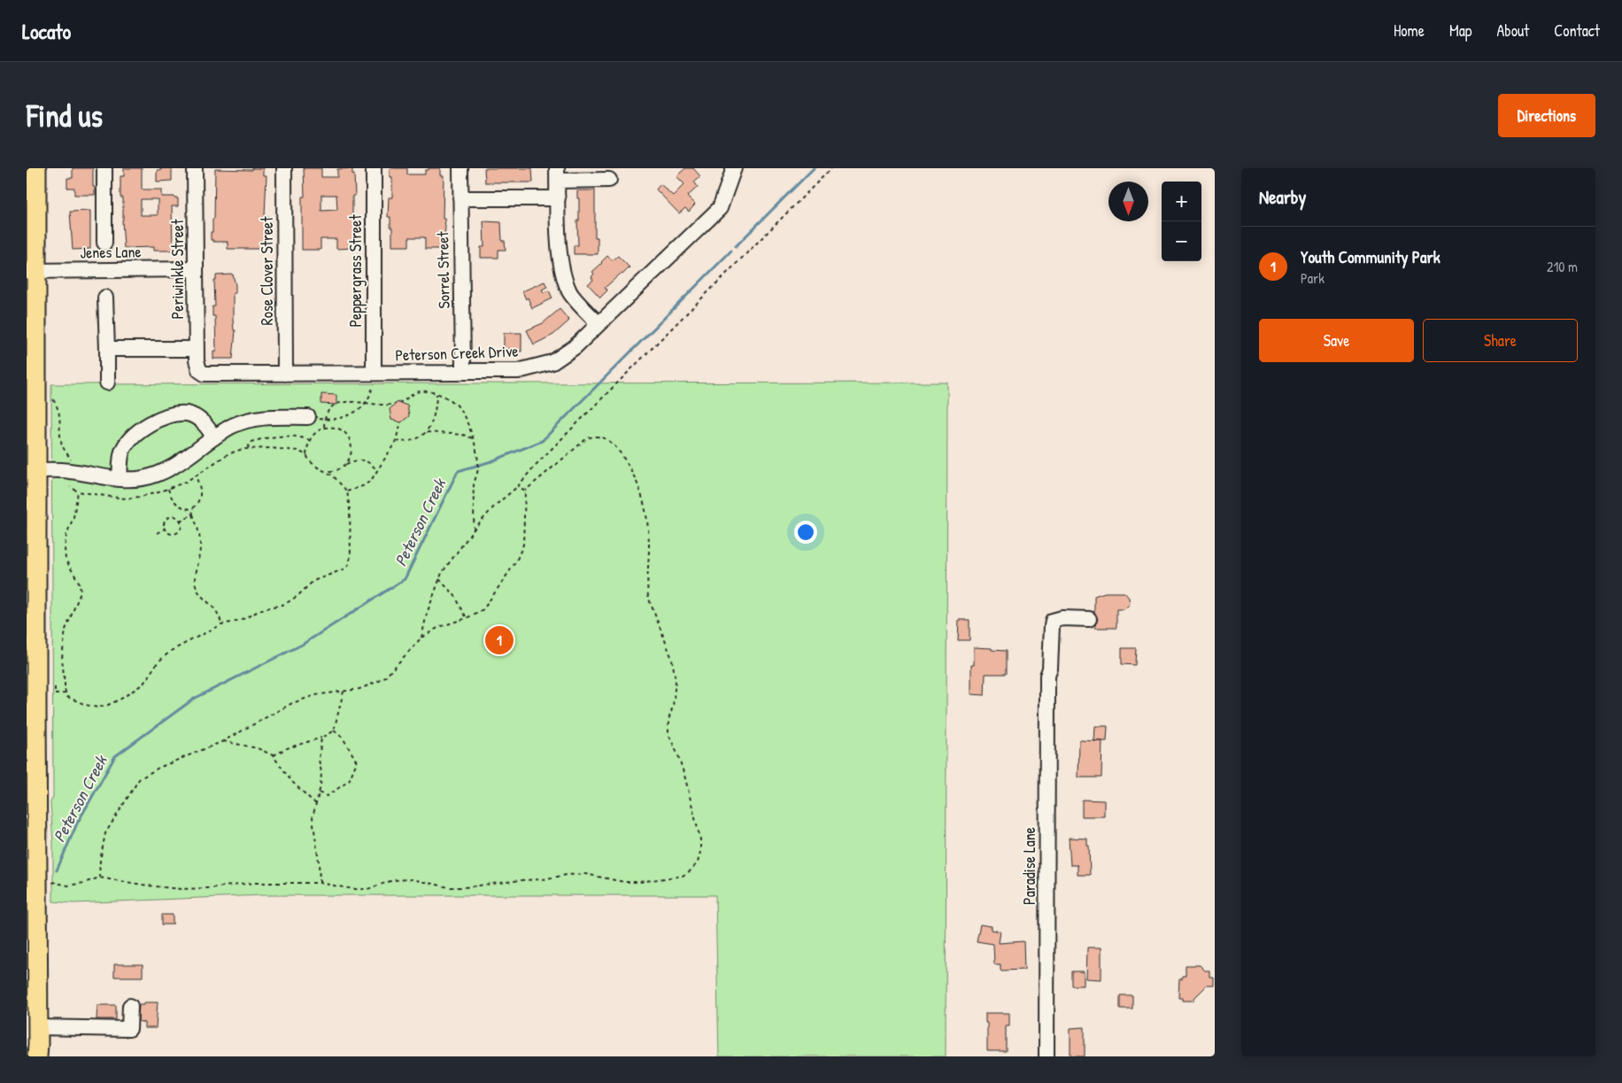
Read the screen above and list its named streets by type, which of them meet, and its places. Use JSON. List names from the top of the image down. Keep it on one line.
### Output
{"streets":{"street":["Jenes Lane","Periwinkle Street","Sorrel Street","Rose Clover Street","Peppergrass Street","Peterson Creek Drive","Paradise Lane"]},"crossings":[["Jenes Lane","Periwinkle Street"],["Periwinkle Street","Peterson Creek Drive"],["Sorrel Street","Peterson Creek Drive"],["Rose Clover Street","Peterson Creek Drive"],["Peppergrass Street","Peterson Creek Drive"]],"water":["Peterson Creek"],"north":"bottom","page":{"header":"Locato","nav":["Home","Map","About","Contact"],"buttons":["Directions",["Save","Share"]],"title":"Find us","heading":"Nearby","map_buttons":["+","−"],"list":[{"mark":"1","name":"Youth Community Park","note":"Park","value":"210 m"}],"pins":"1"}}
